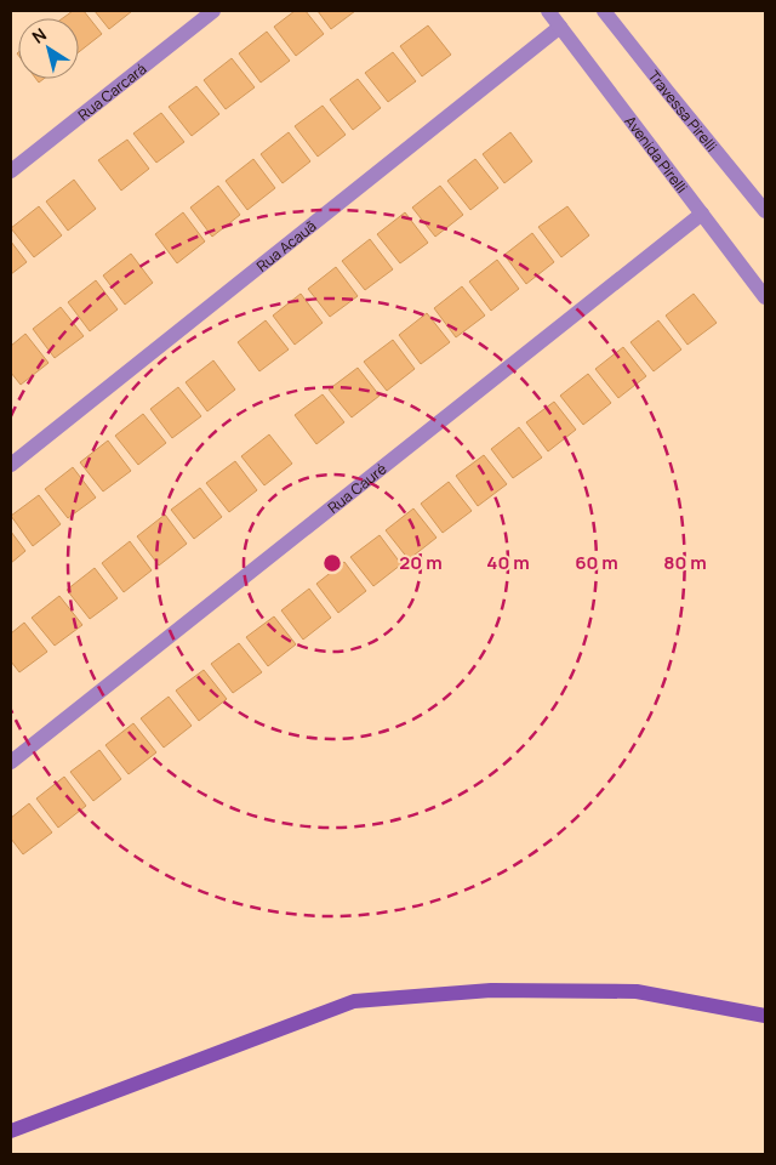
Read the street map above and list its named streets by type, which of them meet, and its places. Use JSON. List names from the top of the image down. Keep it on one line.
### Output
{"streets":{"street":["Rua Carcará","Travessa Pirelli","Avenida Pirelli","Rua Acauã","Rua Cauré"]},"crossings":[["Avenida Pirelli","Rua Acauã"],["Avenida Pirelli","Rua Cauré"]],"north":"top left","rings":["20 m","40 m","60 m","80 m"]}
